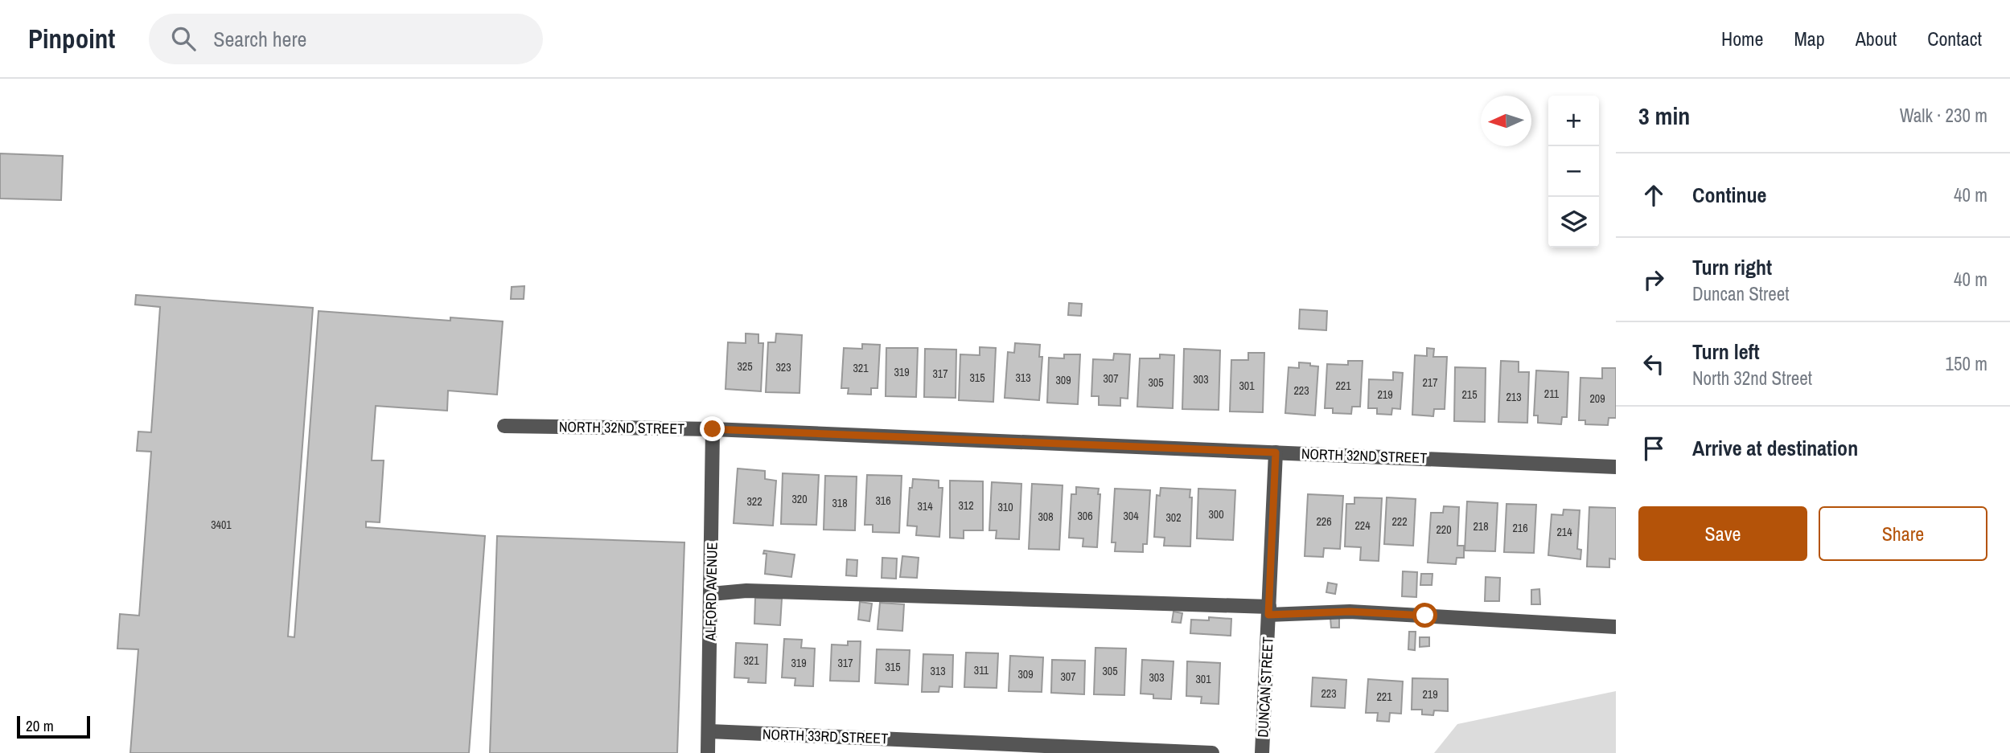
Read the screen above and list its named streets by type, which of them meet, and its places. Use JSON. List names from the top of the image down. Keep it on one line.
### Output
{"streets":{"street":["NORTH 32ND STREET","ALFORD AVENUE","DUNCAN STREET","NORTH 33RD STREET"]},"crossings":[["NORTH 32ND STREET","ALFORD AVENUE"],["NORTH 32ND STREET","DUNCAN STREET"],["ALFORD AVENUE","NORTH 33RD STREET"]],"house_numbers":["325","323","321","319","317","315","313","307","303","309","305","217","301","221","223","211","219","215","213","209","320","316","322","318","312","314","310","300","306","304","308","302","226","222","3401","224","218","216","220","214","321","319","317","315","311","313","305","309","307","303","301","223","219","221"],"scale_bar":"20 m","north":"left","page":{"header":"Pinpoint","search":"Search here","nav":["Home","Map","About","Contact"],"heading":["3 min","Walk · 230 m"],"map_buttons":["+","−"],"list":[["Continue","40 m"],["Turn right","Duncan Street","40 m"],["Turn left","North 32nd Street","150 m"],"Arrive at destination"],"buttons":["Save","Share"],"scale":"20 m"}}
